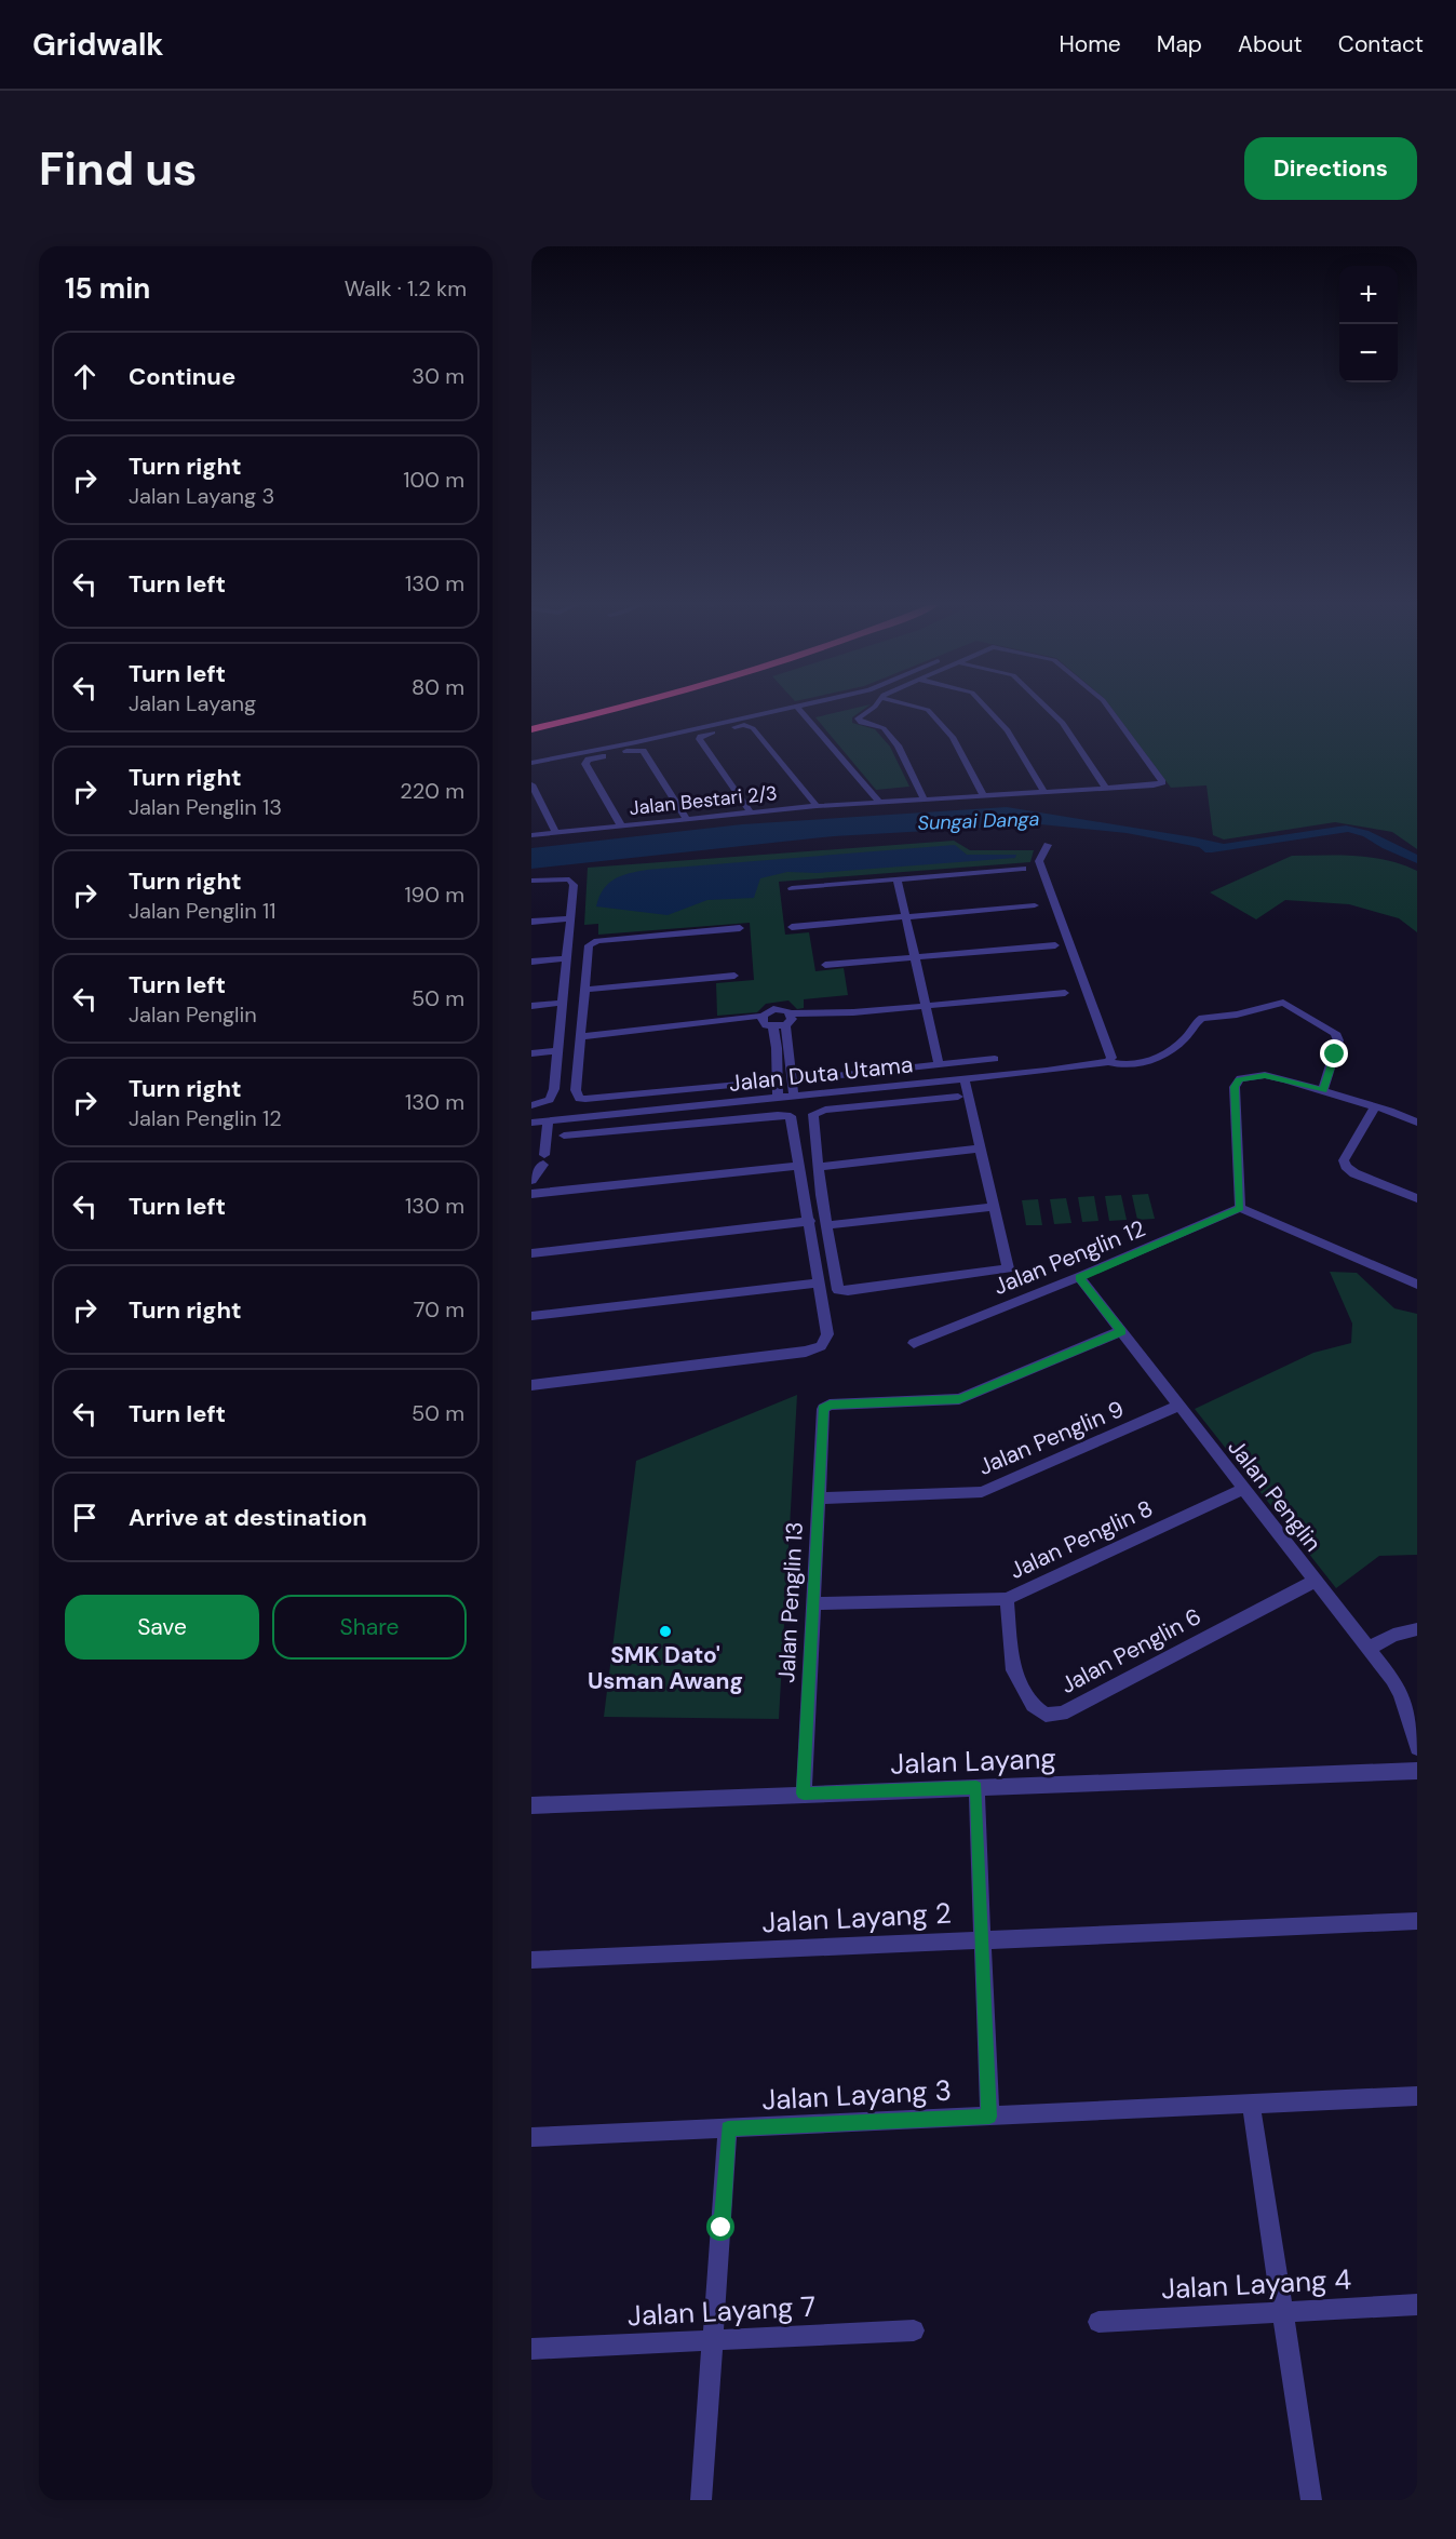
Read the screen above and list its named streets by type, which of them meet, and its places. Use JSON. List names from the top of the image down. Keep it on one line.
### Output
{"streets":{"street":["Jalan Bestari 2/3","Jalan Duta Utama","Jalan Penglin 12","Jalan Penglin 9","Jalan Penglin","Jalan Penglin 8","Jalan Penglin 13","Jalan Penglin 6","Jalan Layang","Jalan Layang 2","Jalan Layang 3","Jalan Layang 4","Jalan Layang 7"]},"crossings":[["Jalan Penglin 12","Jalan Penglin"],["Jalan Penglin 9","Jalan Penglin"],["Jalan Penglin 9","Jalan Penglin 13"],["Jalan Penglin","Jalan Penglin 8"],["Jalan Penglin","Jalan Penglin 13"],["Jalan Penglin","Jalan Penglin 6"],["Jalan Penglin 8","Jalan Penglin 13"],["Jalan Penglin 8","Jalan Penglin 6"],["Jalan Penglin 13","Jalan Layang"]],"water":["Sungai Danga"],"places":["SMK Dato' Usman Awang"],"page":{"header":"Gridwalk","nav":["Home","Map","About","Contact"],"buttons":["Directions",["Save","Share"]],"title":"Find us","heading":["15 min","Walk · 1.2 km"],"map_buttons":["+","−"],"list":[["Continue","30 m"],["Turn right","Jalan Layang 3","100 m"],["Turn left","130 m"],["Turn left","Jalan Layang","80 m"],["Turn right","Jalan Penglin 13","220 m"],["Turn right","Jalan Penglin 11","190 m"],["Turn left","Jalan Penglin","50 m"],["Turn right","Jalan Penglin 12","130 m"],["Turn left","130 m"],["Turn right","70 m"],["Turn left","50 m"],"Arrive at destination"]}}
